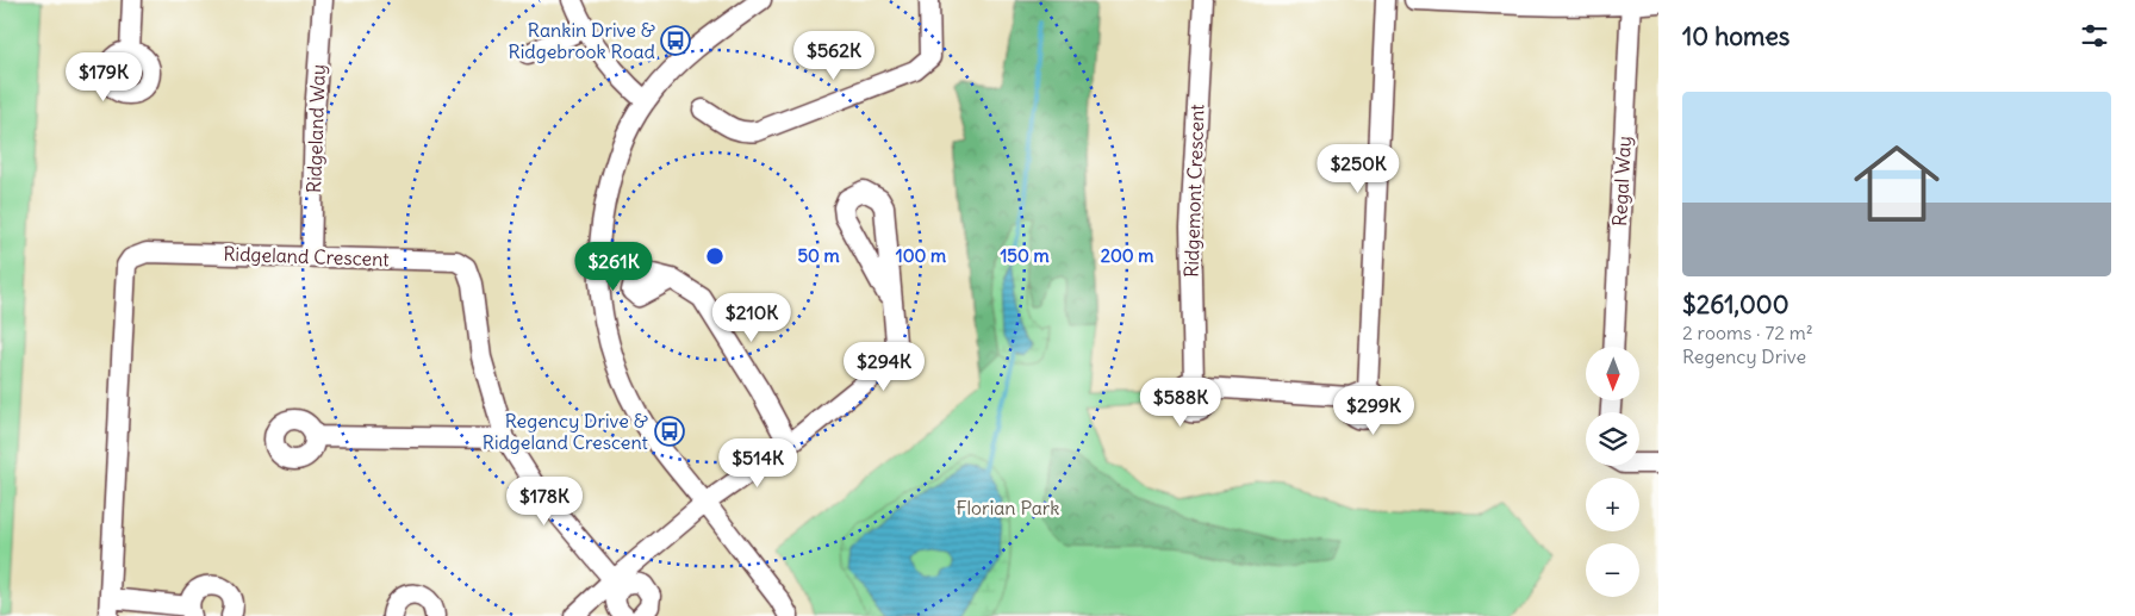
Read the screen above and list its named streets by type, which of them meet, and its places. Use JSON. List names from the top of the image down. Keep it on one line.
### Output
{"streets":{"street":["Ridgeland Way","Regal Way","Ridgemont Crescent","Ridgeland Crescent"]},"crossings":[["Ridgeland Way","Ridgeland Crescent"]],"parks":["Florian Park"],"places":{"bus stop":["Rankin Drive & Ridgebrook Road","Regency Drive & Ridgeland Crescent"]},"north":"bottom","page":{"heading":"10 homes","price":["$562K","$179K","$250K","$261K","$210K","$294K","$588K","$299K","$514K","$178K"],"list":[{"name":"$261,000","note":"2 rooms · 72 m² · Regency Drive"}],"map_buttons":["+","−"]},"rings":["50 m","100 m","150 m","200 m"]}
